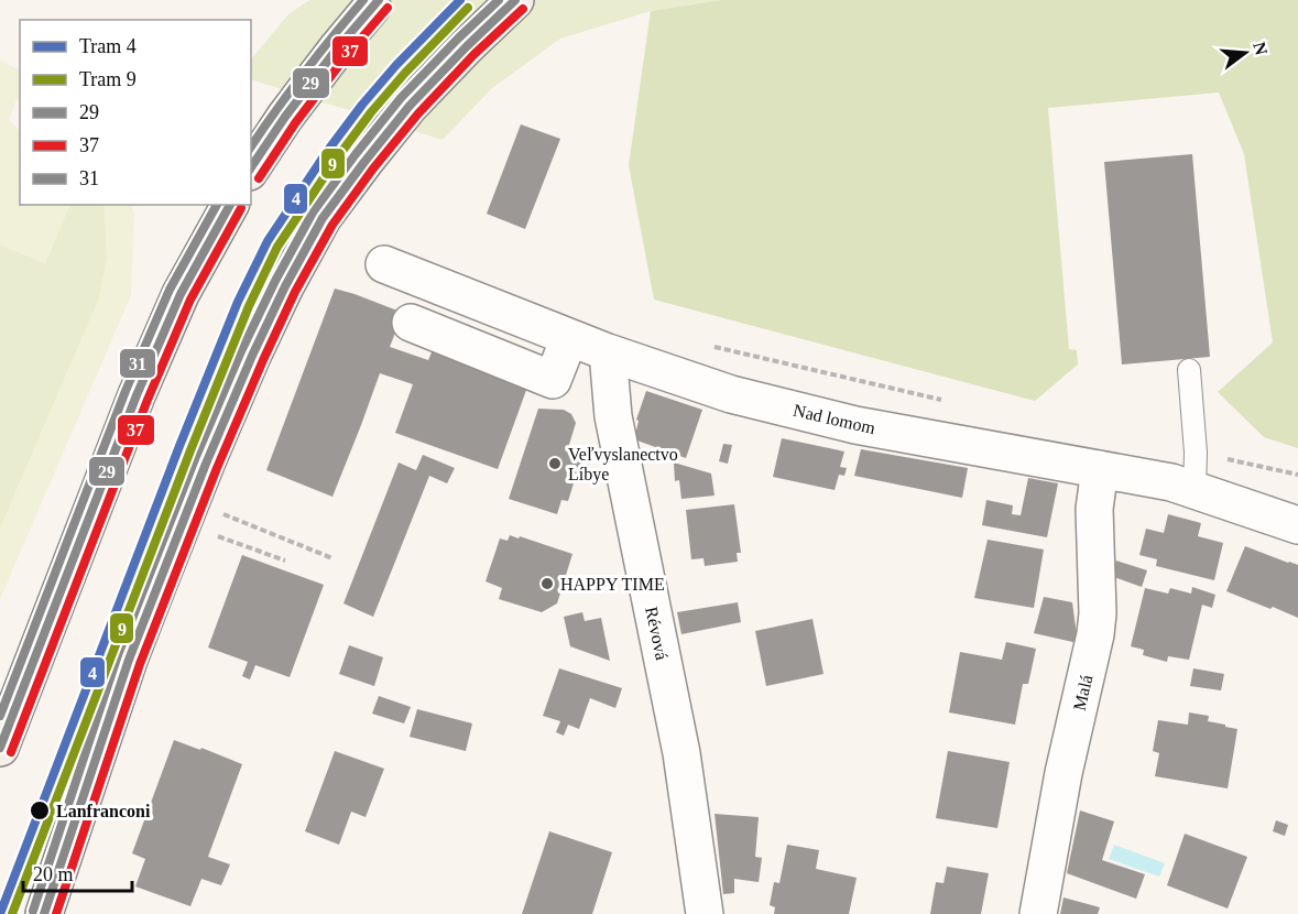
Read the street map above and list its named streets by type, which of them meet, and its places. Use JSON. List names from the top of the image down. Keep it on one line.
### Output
{"streets":{"street":["Nad lomom","Révová","Malá"]},"crossings":[["Nad lomom","Révová"],["Nad lomom","Malá"]],"places":["Veľvyslanectvo Líbye","HAPPY TIME","Lanfranconi"],"lines":["tram line 4","transit line 29","transit line 31","tram line 9","transit line 37"],"legend":["Tram 4","Tram 9","29","37","31"],"scale_bar":"20 m","north":"right"}
